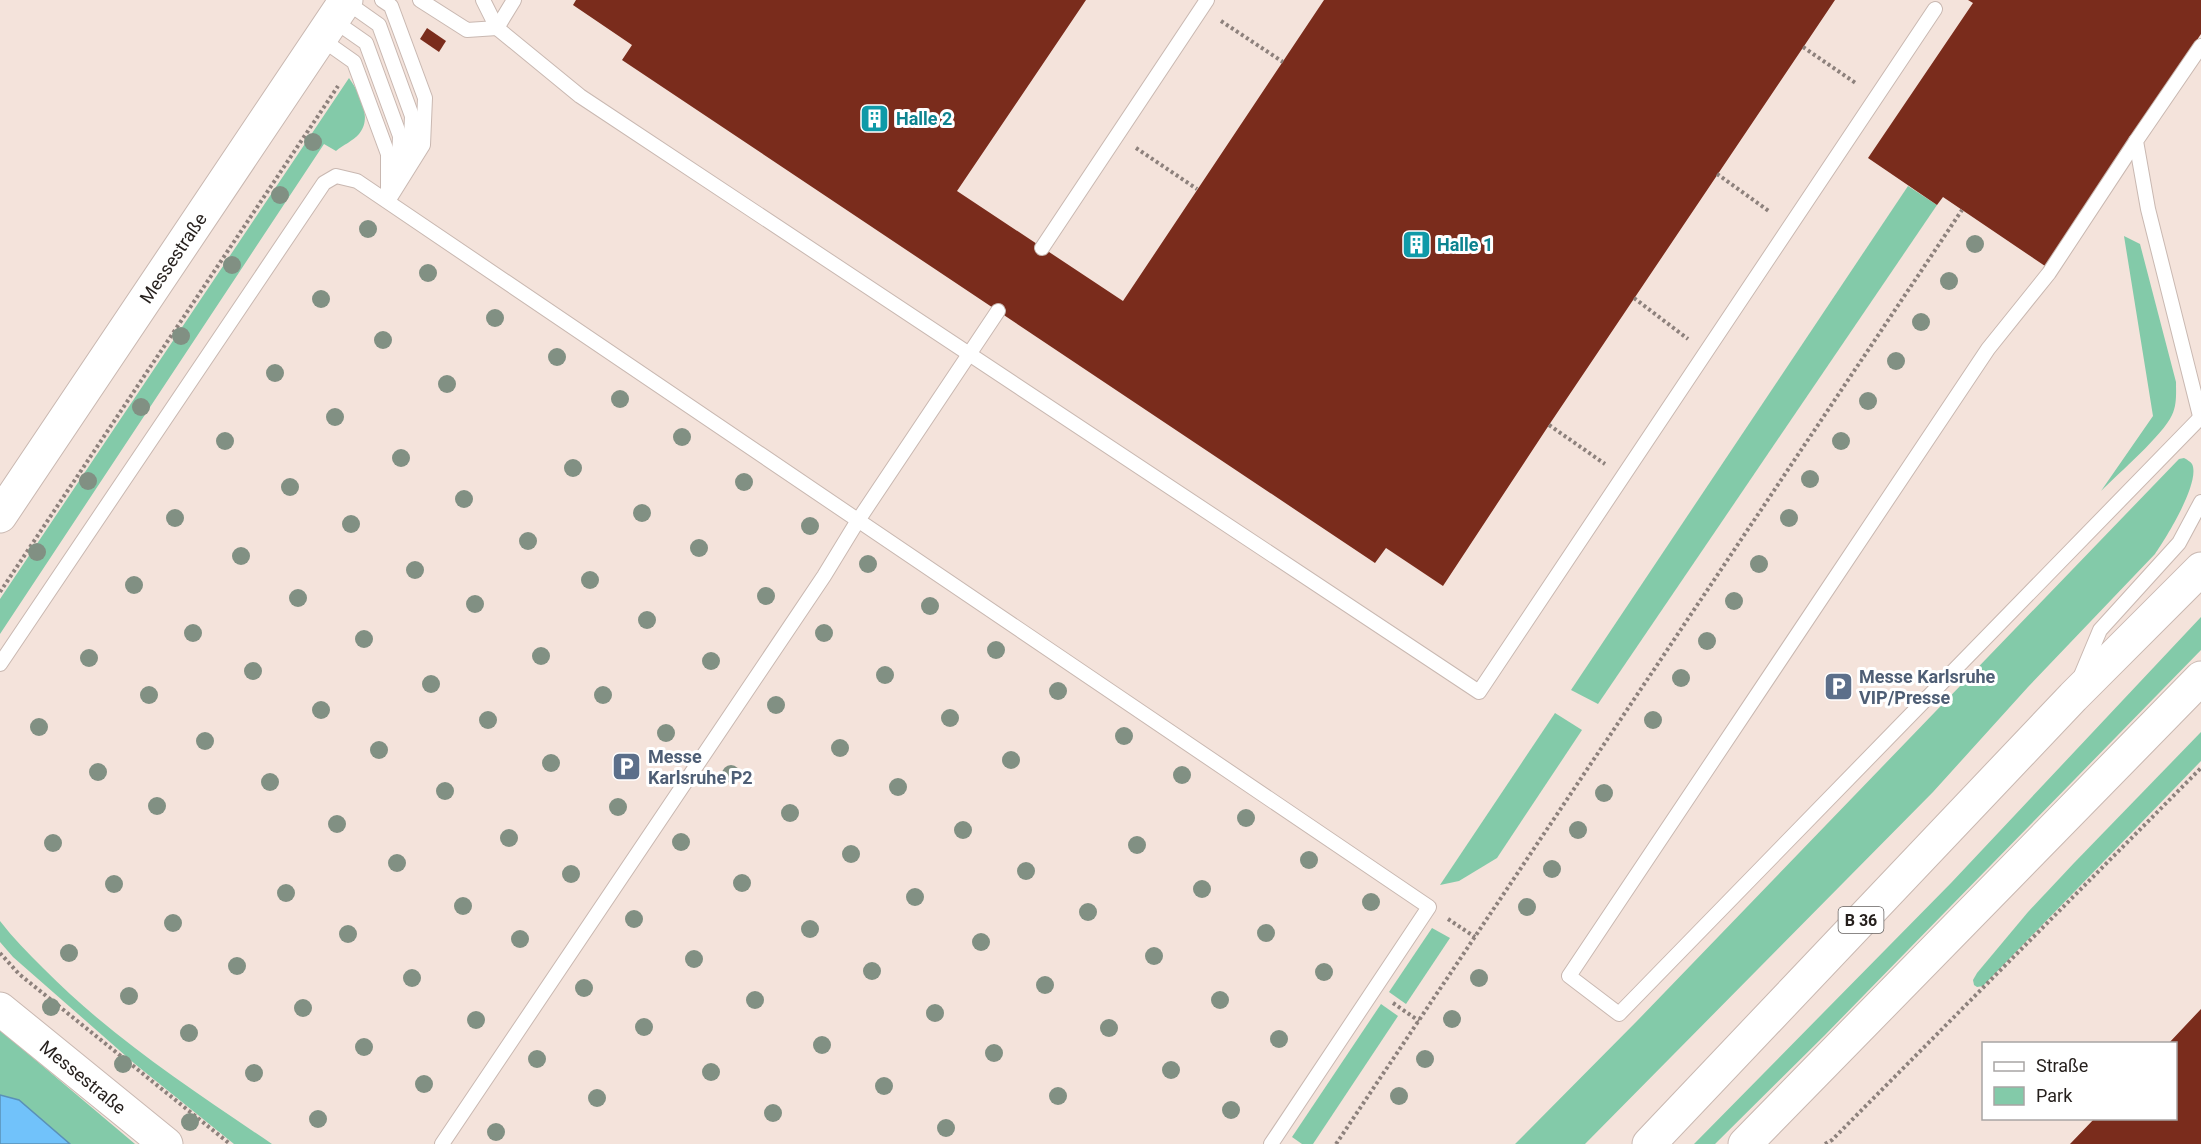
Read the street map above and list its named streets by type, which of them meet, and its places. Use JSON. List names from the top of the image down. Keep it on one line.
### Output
{"streets":{"main road":["Messestraße","B 36"]},"places":{"building":["Halle 2","Halle 1"],"parking":["Messe Karlsruhe VIP/Presse","Messe Karlsruhe P2"]},"legend":["Straße","Park"]}
